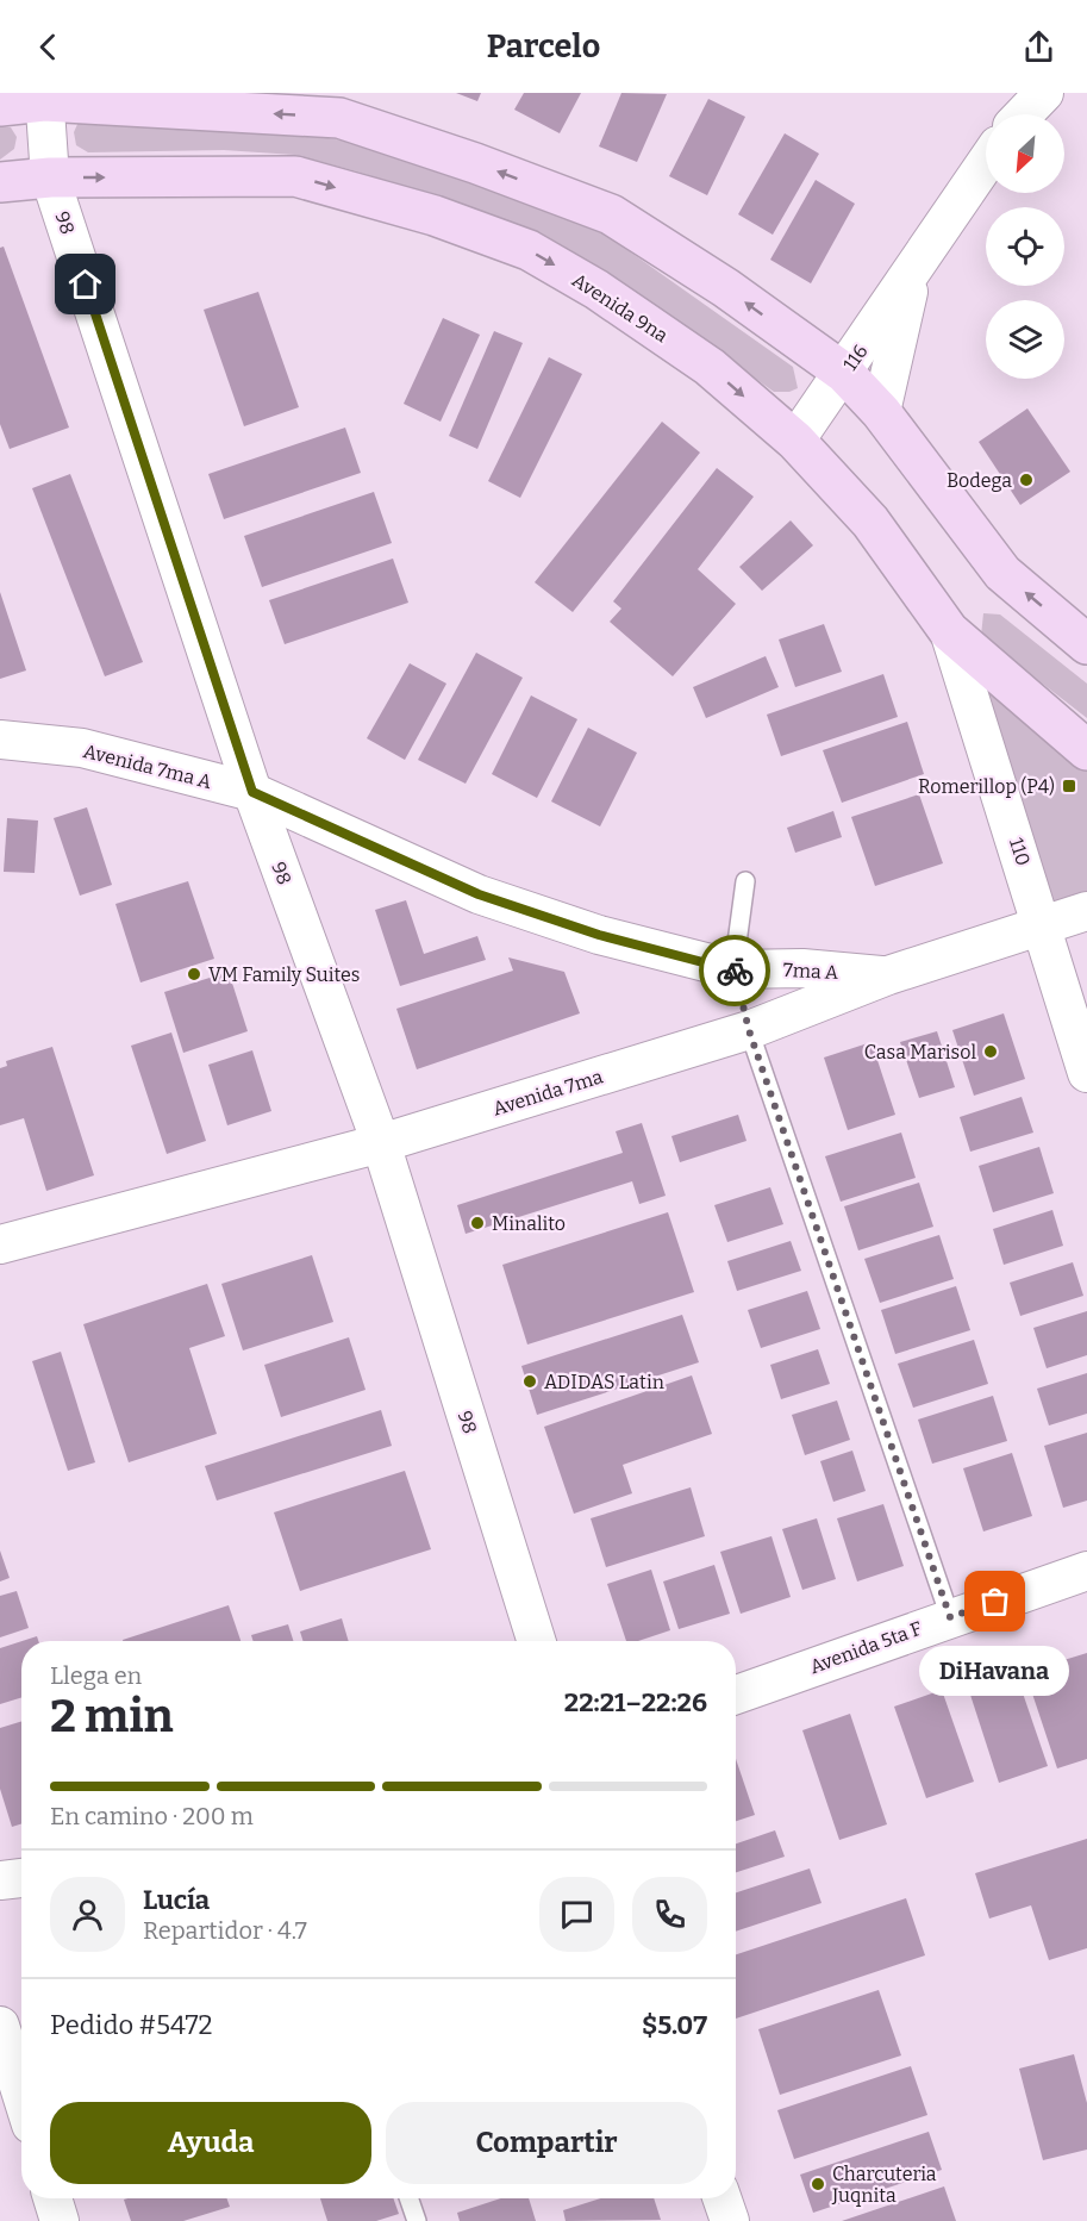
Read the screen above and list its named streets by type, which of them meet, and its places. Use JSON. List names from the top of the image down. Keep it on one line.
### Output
{"streets":{"main road":["Avenida 9na"],"street":["98","116","Avenida 7ma A","110","7ma A","Avenida 7ma","Avenida 5ta F"]},"crossings":[["98","Avenida 9na"],["98","Avenida 7ma A"],["98","Avenida 7ma"],["Avenida 9na","116"],["Avenida 9na","110"],["Avenida 7ma A","7ma A"],["110","Avenida 7ma"],["7ma A","Avenida 7ma"]],"places":{"other":["Bodega","VM Family Suites","Casa Marisol","Minalito","ADIDAS Latin","DiHavana","Charcuteria Juqnita"],"transit":["Romerillop (P4)"]},"north":"bottom left","page":{"header":"Parcelo","heading":["2 min","Llega en","22:21–22:26"],"panel":["Lucía","Repartidor · 4.7","Pedido #5472","$5.07"],"bubble":"DiHavana","bar":"En camino · 200 m","buttons":["Ayuda","Compartir"]}}
